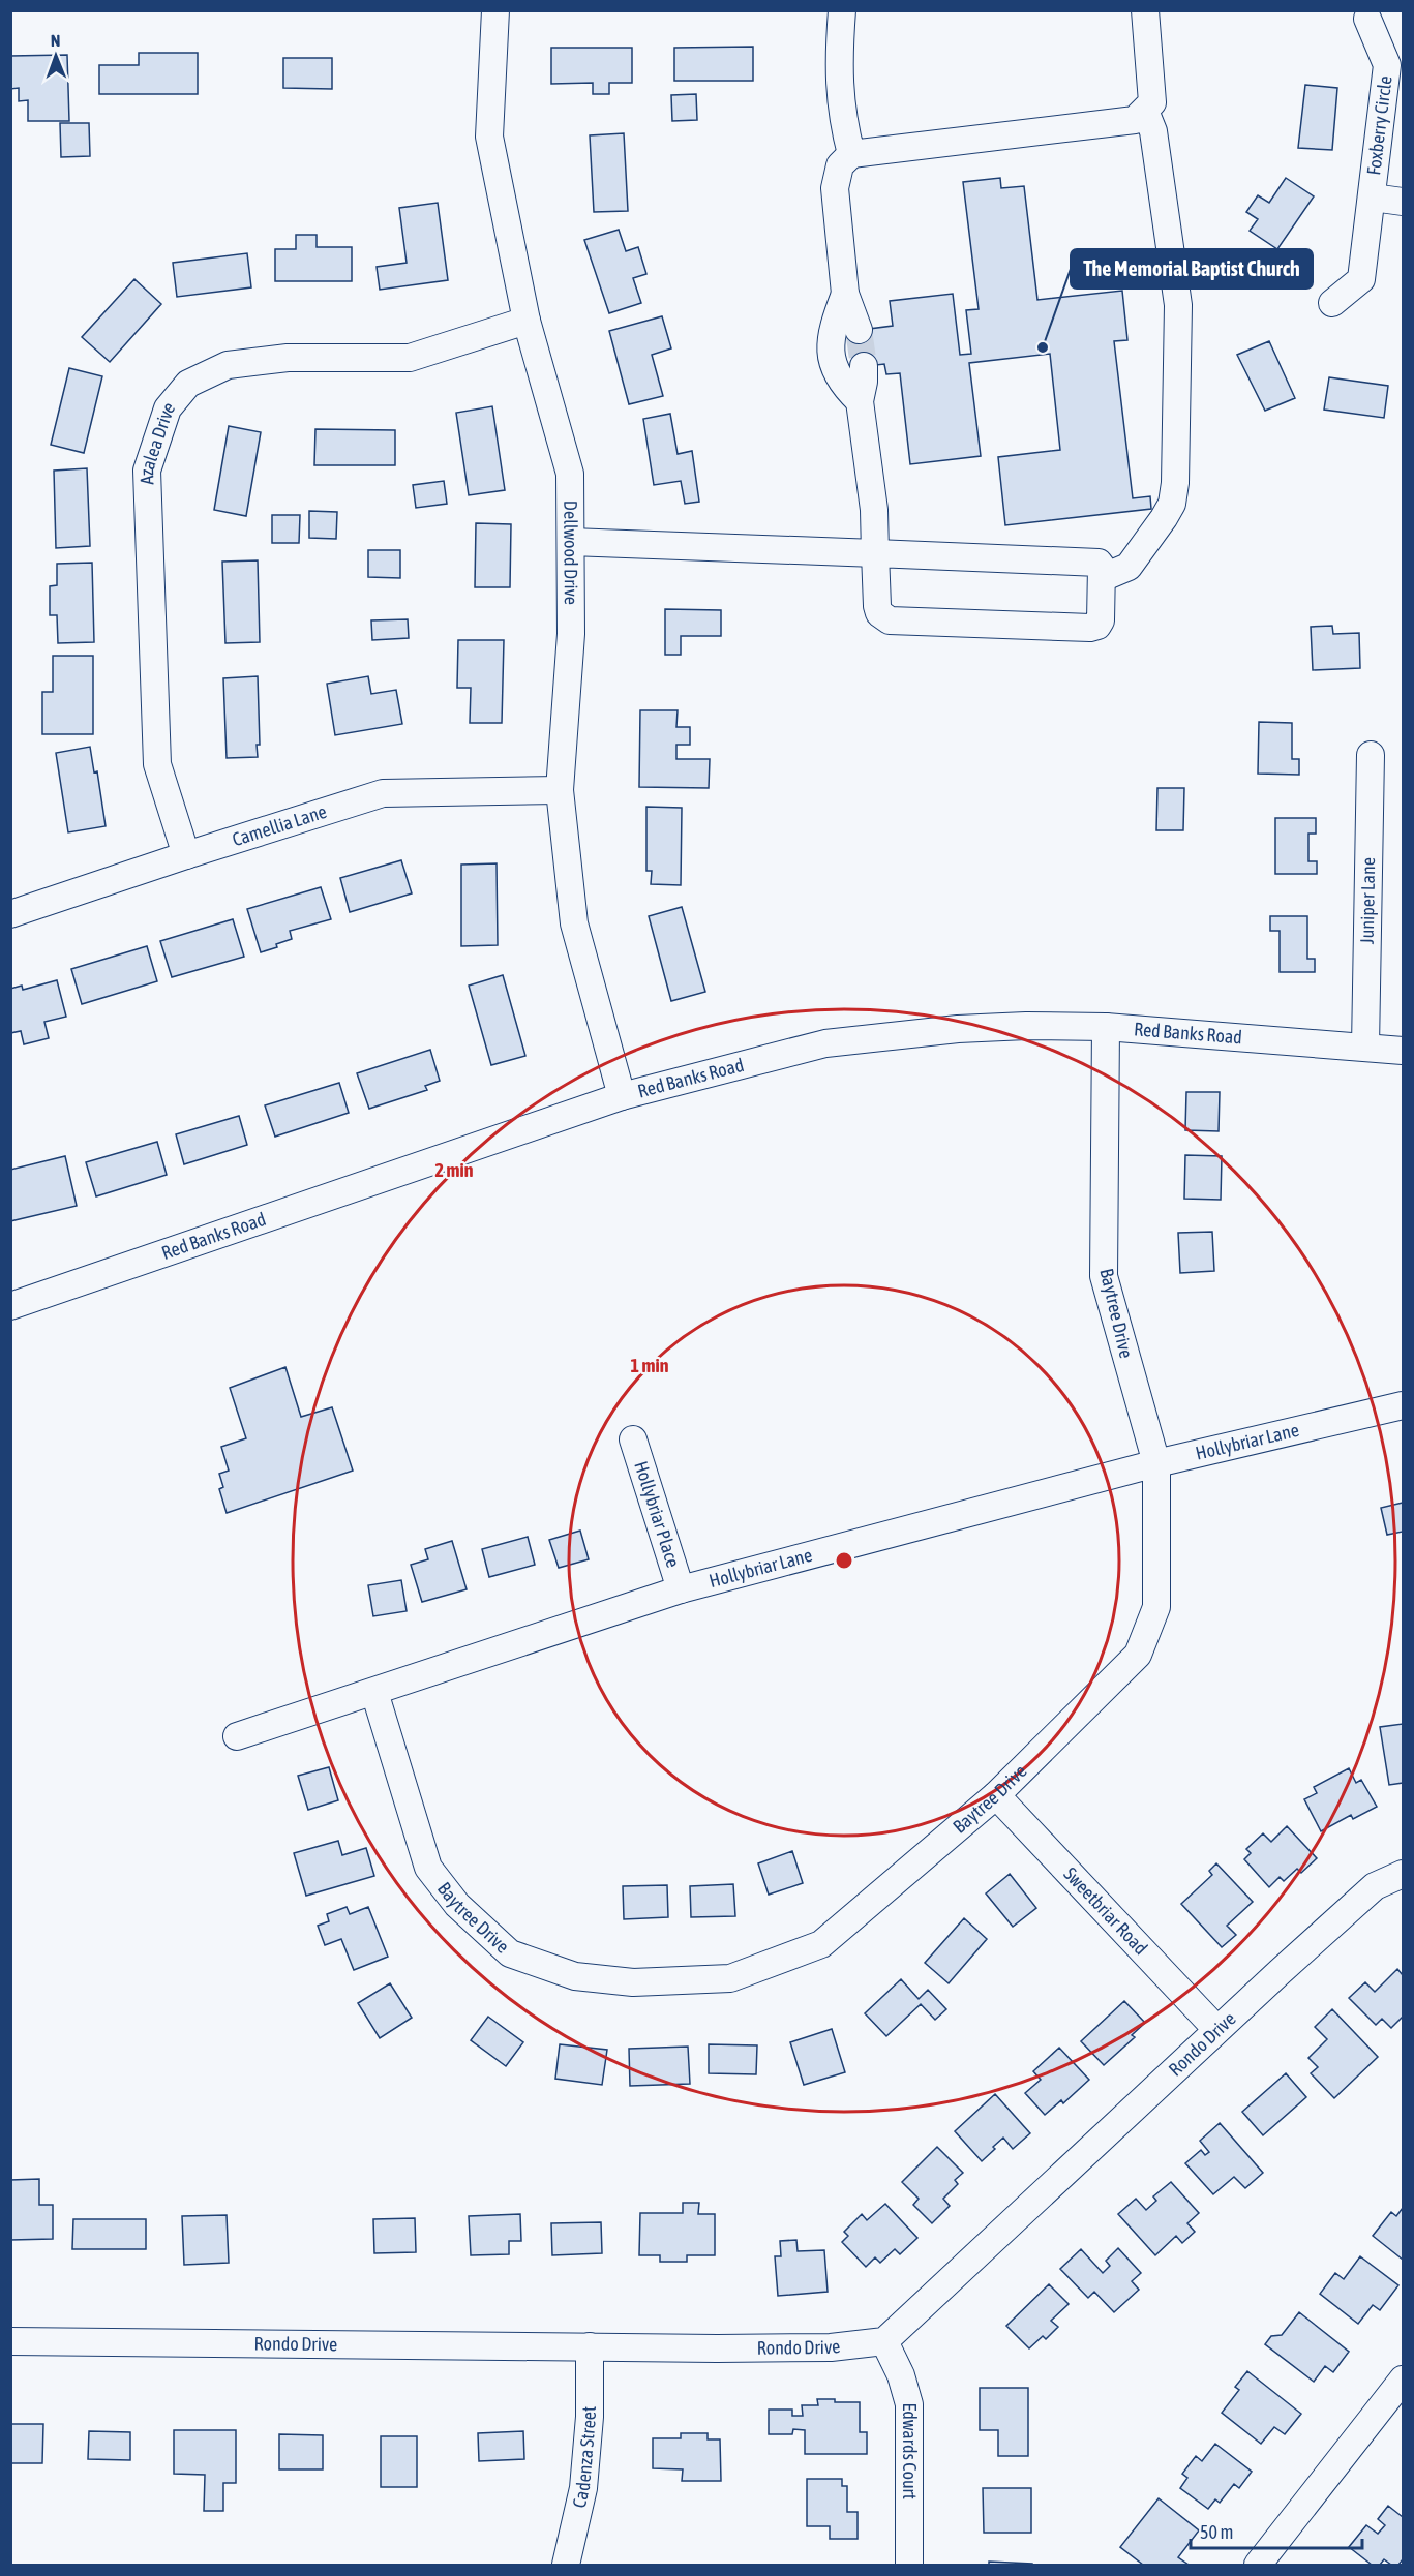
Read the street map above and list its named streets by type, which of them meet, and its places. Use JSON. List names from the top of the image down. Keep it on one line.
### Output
{"streets":{"street":["Foxberry Circle","Azalea Drive","Dellwood Drive","Camellia Lane","Juniper Lane","Red Banks Road","Baytree Drive","Hollybriar Lane","Hollybriar Place","Sweetbriar Road","Rondo Drive","Edwards Court","Cadenza Street"]},"crossings":[["Azalea Drive","Dellwood Drive"],["Azalea Drive","Camellia Lane"],["Dellwood Drive","Camellia Lane"],["Dellwood Drive","Red Banks Road"],["Juniper Lane","Red Banks Road"],["Red Banks Road","Baytree Drive"],["Baytree Drive","Hollybriar Lane"],["Baytree Drive","Sweetbriar Road"],["Hollybriar Lane","Hollybriar Place"],["Sweetbriar Road","Rondo Drive"],["Rondo Drive","Edwards Court"],["Rondo Drive","Cadenza Street"]],"places":["The Memorial Baptist Church"],"scale_bar":"50 m","north":"top","rings":["2 min","1 min"]}
